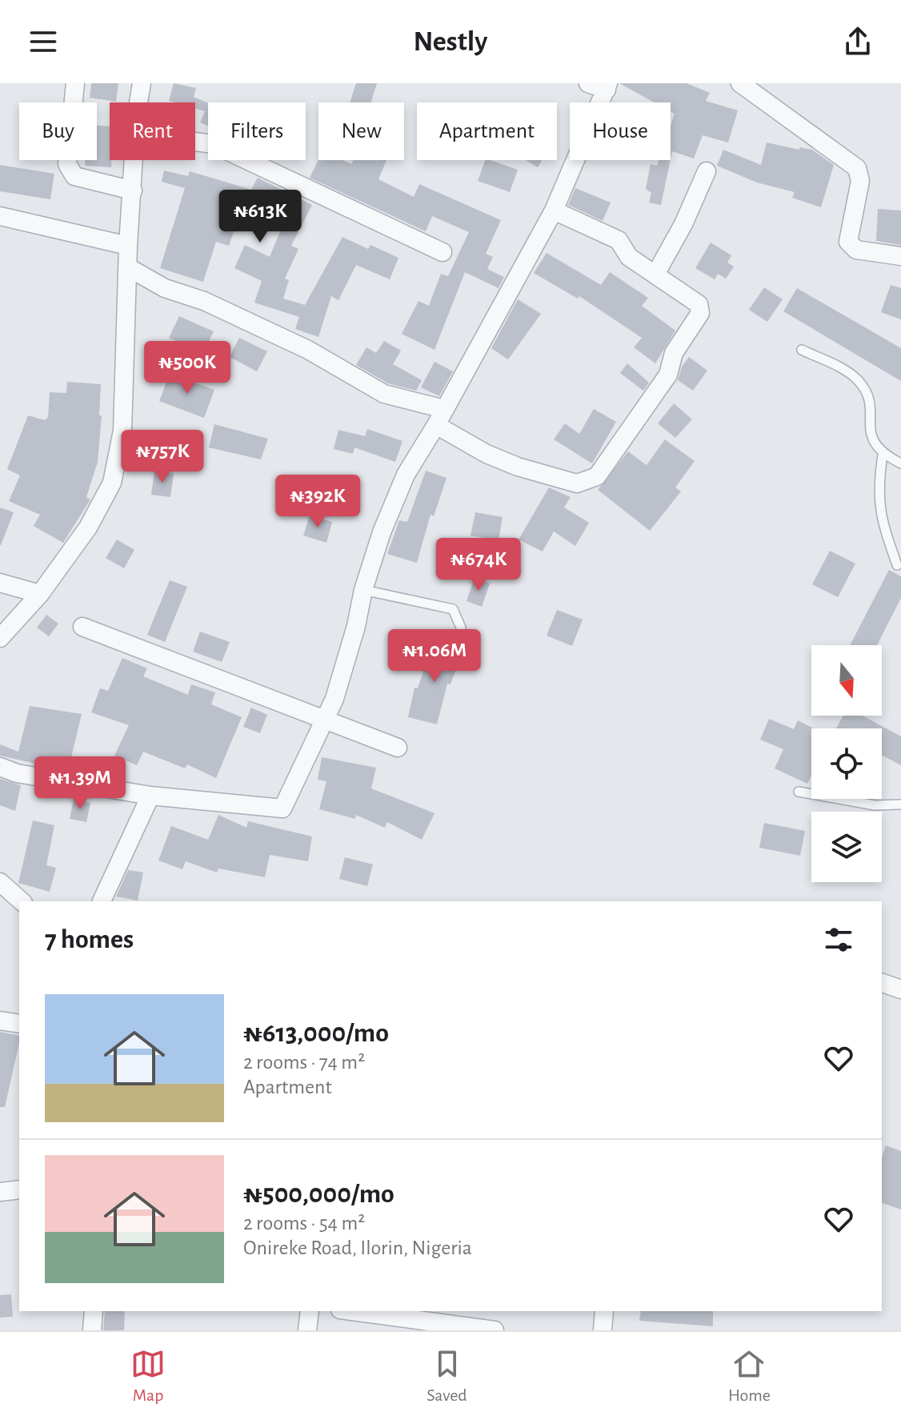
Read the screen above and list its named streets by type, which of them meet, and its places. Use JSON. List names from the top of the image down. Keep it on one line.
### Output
{"north":"bottom","page":{"header":"Nestly","chip":["Buy","Rent","Filters","New","Apartment","House"],"price":["₦613K","₦500K","₦757K","₦392K","₦674K","₦1.06M","₦1.39M"],"heading":"7 homes","list":[{"name":"₦613,000/mo","note":"2 rooms · 74 m² · Apartment"},{"name":"₦500,000/mo","note":"2 rooms · 54 m² · Onireke Road, Ilorin, Nigeria"}],"tabs":["Map","Saved","Home"]}}
